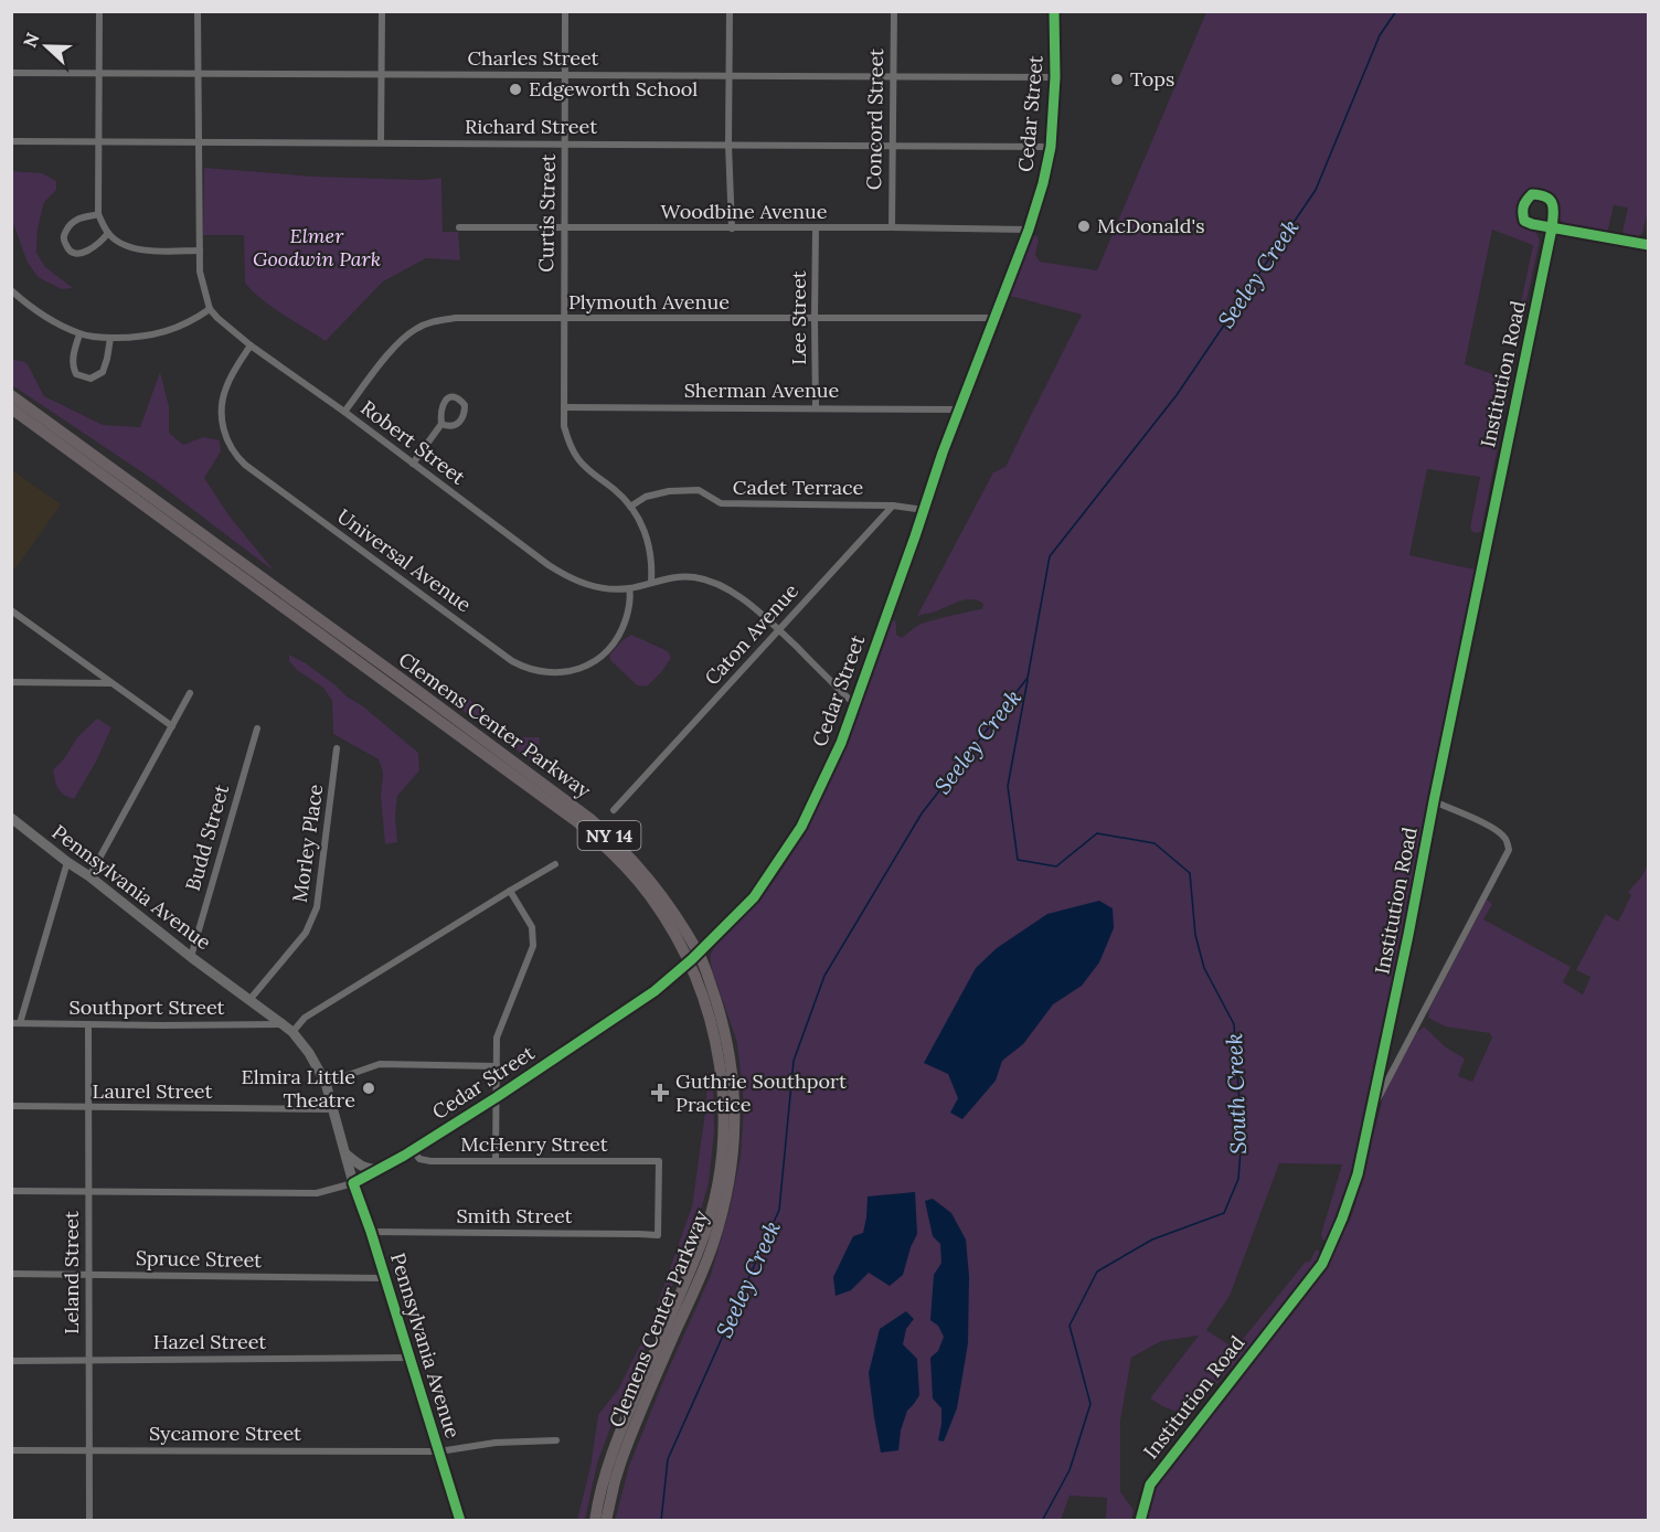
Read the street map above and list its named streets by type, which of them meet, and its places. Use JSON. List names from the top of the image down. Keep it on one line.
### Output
{"streets":{"main road":["Cedar Street","Clemens Center Parkway","NY 14","Pennsylvania Avenue"],"street":["Charles Street","Concord Street","Richard Street","Woodbine Avenue","Curtis Street","Plymouth Avenue","Lee Street","Institution Road","Sherman Avenue","Robert Street","Cadet Terrace","Universal Avenue","Caton Avenue","Budd Street","Morley Place","Southport Street","Laurel Street","McHenry Street","Smith Street","Spruce Street","Leland Street","Hazel Street","Sycamore Street"]},"crossings":[["Charles Street","Cedar Street"],["Charles Street","Concord Street"],["Charles Street","Curtis Street"],["Cedar Street","Richard Street"],["Cedar Street","Woodbine Avenue"],["Cedar Street","Plymouth Avenue"],["Cedar Street","Sherman Avenue"],["Cedar Street","Robert Street"],["Cedar Street","Clemens Center Parkway"],["Cedar Street","Pennsylvania Avenue"],["Cedar Street","McHenry Street"],["Cedar Street","Leland Street"],["Concord Street","Richard Street"],["Concord Street","Woodbine Avenue"],["Richard Street","Curtis Street"],["Woodbine Avenue","Curtis Street"],["Woodbine Avenue","Lee Street"],["Curtis Street","Plymouth Avenue"],["Curtis Street","Sherman Avenue"],["Curtis Street","Robert Street"],["Curtis Street","Cadet Terrace"],["Plymouth Avenue","Lee Street"],["Plymouth Avenue","Robert Street"],["Lee Street","Sherman Avenue"],["Robert Street","Universal Avenue"],["Robert Street","Caton Avenue"],["Cadet Terrace","Caton Avenue"],["Budd Street","Pennsylvania Avenue"],["Morley Place","Pennsylvania Avenue"],["Pennsylvania Avenue","Southport Street"],["Pennsylvania Avenue","Laurel Street"],["Pennsylvania Avenue","Smith Street"],["Pennsylvania Avenue","Spruce Street"],["Pennsylvania Avenue","Hazel Street"],["Pennsylvania Avenue","Sycamore Street"],["Southport Street","Leland Street"],["Laurel Street","Leland Street"],["McHenry Street","Smith Street"],["Spruce Street","Leland Street"],["Leland Street","Hazel Street"],["Leland Street","Sycamore Street"]],"water":["Seeley Creek","South Creek"],"parks":["Elmer Goodwin Park"],"places":{"other":["Tops","Edgeworth School","McDonald's","Elmira Little Theatre"],"health":["Guthrie Southport Practice"]},"north":"left"}
